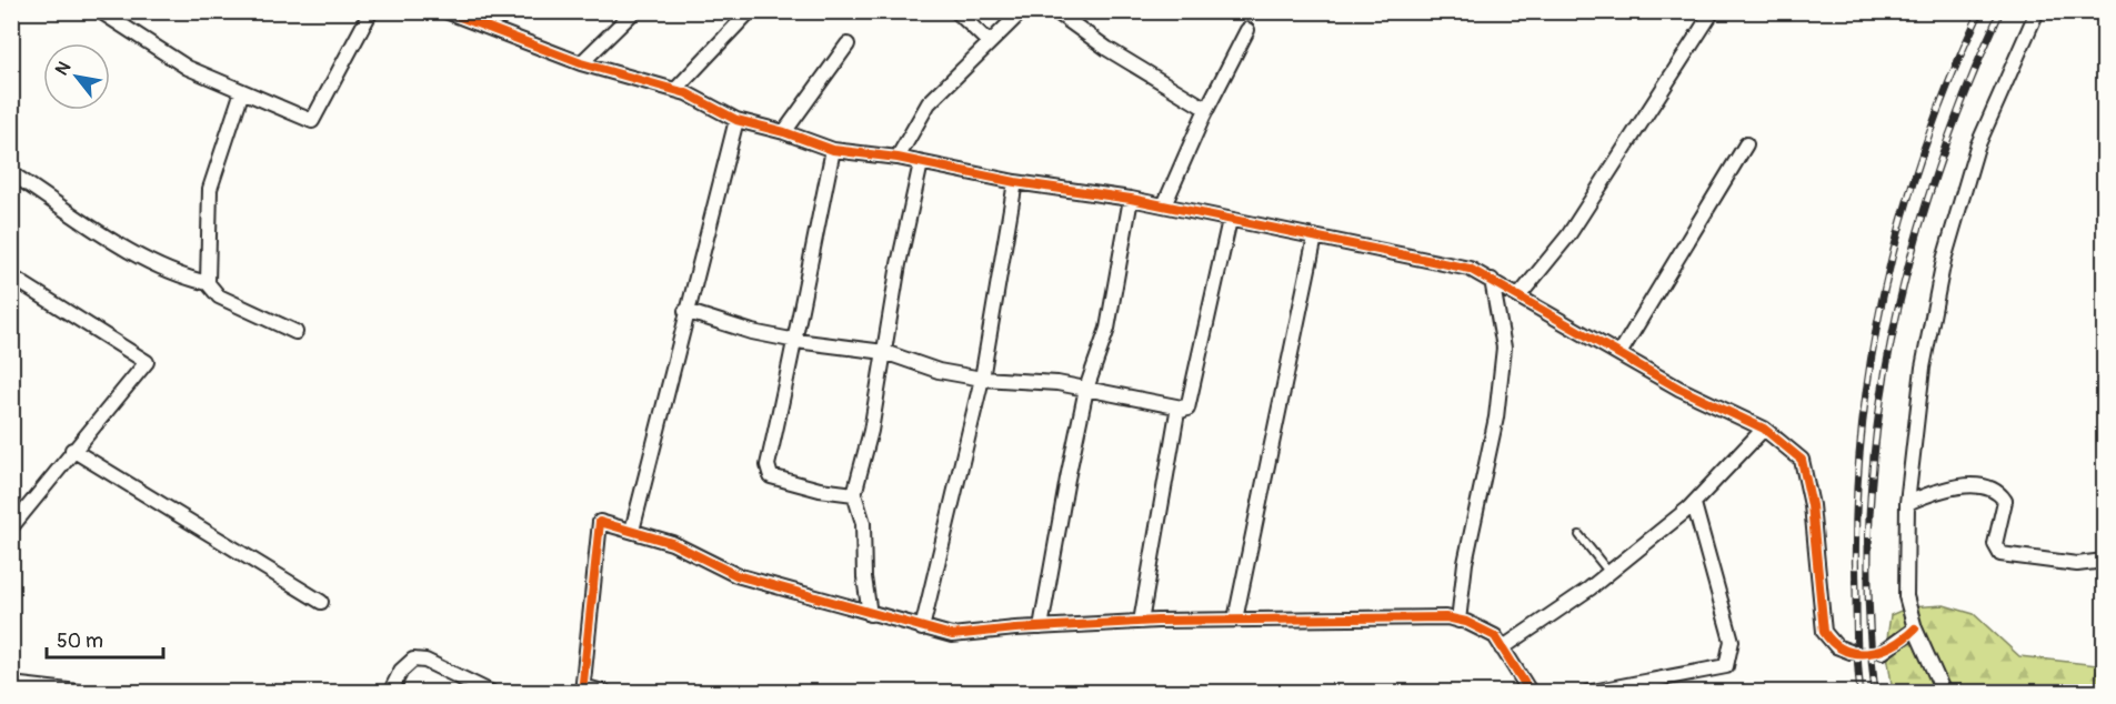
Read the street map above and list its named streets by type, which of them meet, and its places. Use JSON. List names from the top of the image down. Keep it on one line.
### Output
{"scale_bar":"50 m","north":"top left"}
